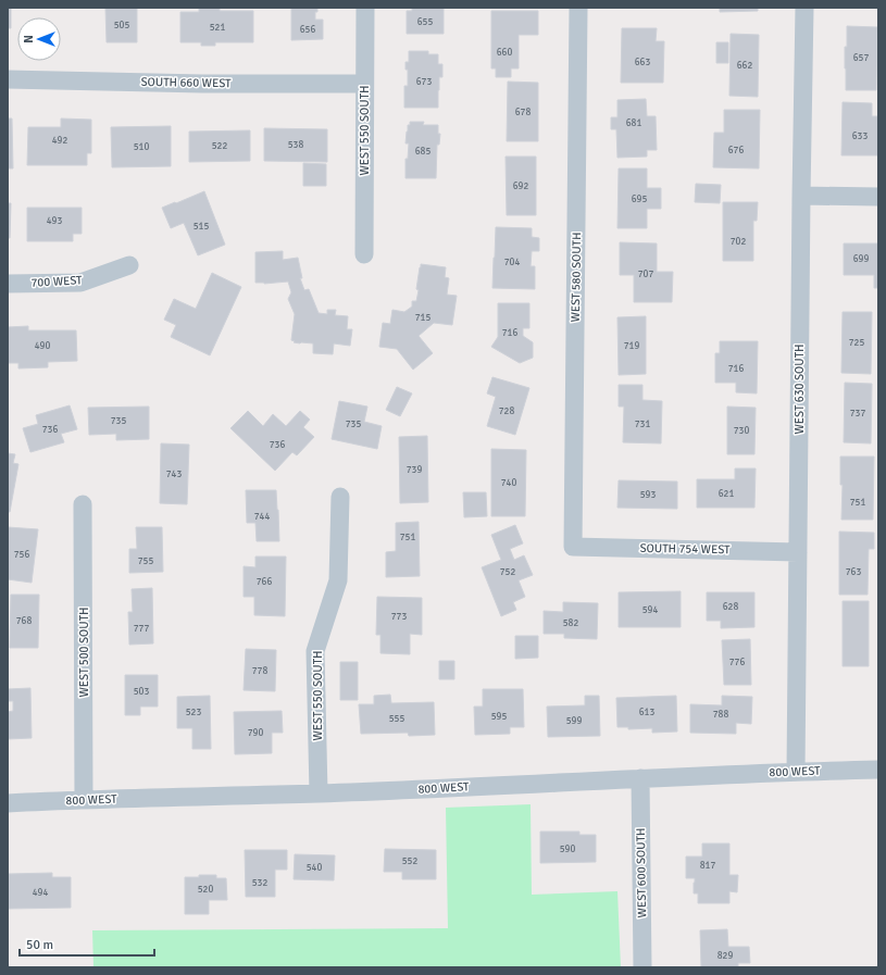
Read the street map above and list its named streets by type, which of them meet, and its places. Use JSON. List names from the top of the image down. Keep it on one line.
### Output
{"streets":{"street":["SOUTH 660 WEST","WEST 550 SOUTH","WEST 580 SOUTH","700 WEST","WEST 630 SOUTH","SOUTH 754 WEST","WEST 500 SOUTH","800 WEST","WEST 600 SOUTH"]},"crossings":[["SOUTH 660 WEST","WEST 550 SOUTH"],["WEST 550 SOUTH","800 WEST"],["WEST 580 SOUTH","SOUTH 754 WEST"],["WEST 630 SOUTH","SOUTH 754 WEST"],["WEST 630 SOUTH","800 WEST"],["WEST 500 SOUTH","800 WEST"],["800 WEST","WEST 600 SOUTH"]],"house_numbers":["655","505","521","656","660","657","663","662","673","678","681","633","492","538","522","510","676","685","692","695","493","515","702","699","704","707","715","716","725","490","719","716","728","737","735","735","731","736","730","736","739","743","740","621","593","751","744","751","756","755","752","763","766","628","594","773","768","582","777","776","778","503","523","613","788","595","555","599","790","590","552","817","540","532","520","494","829"],"scale_bar":"50 m","north":"left"}
